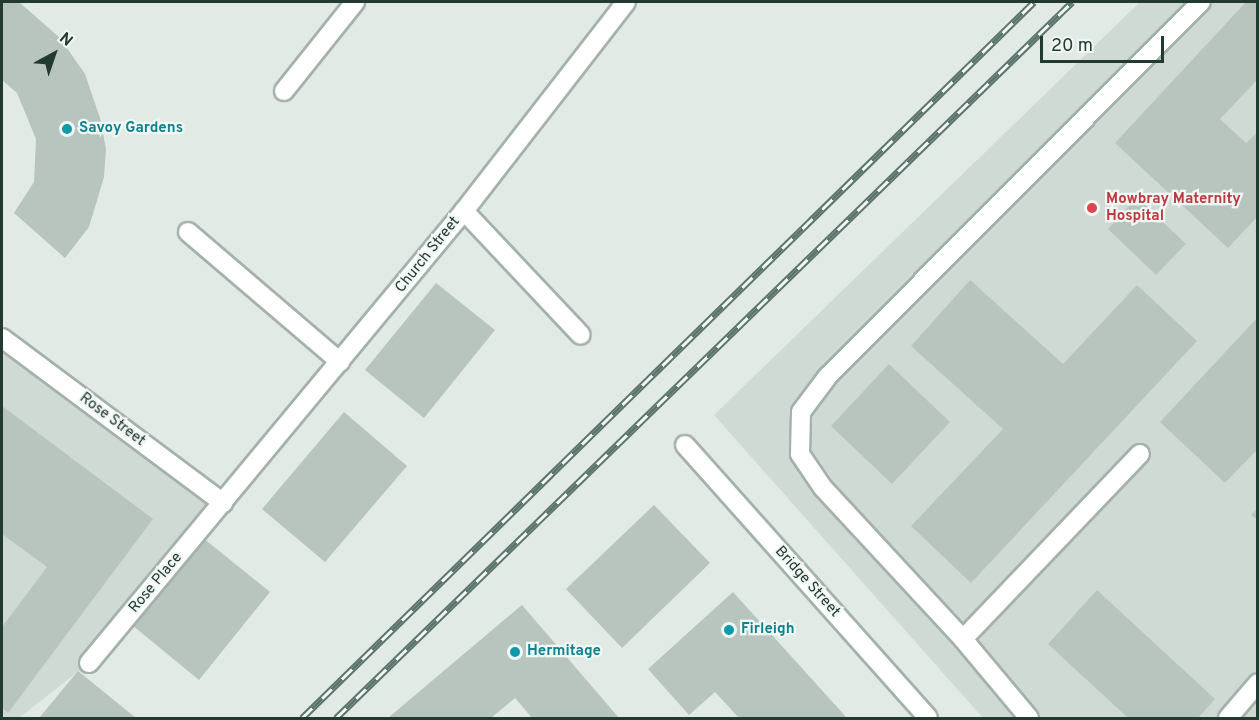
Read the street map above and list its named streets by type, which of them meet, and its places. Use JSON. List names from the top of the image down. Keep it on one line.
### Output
{"streets":{"street":["Church Street","Rose Street","Bridge Street","Rose Place"]},"crossings":[["Church Street","Rose Street"],["Church Street","Rose Place"],["Rose Street","Rose Place"]],"places":["Savoy Gardens","Mowbray Maternity Hospital","Firleigh","Hermitage"],"scale_bar":"20 m","north":"top right"}
